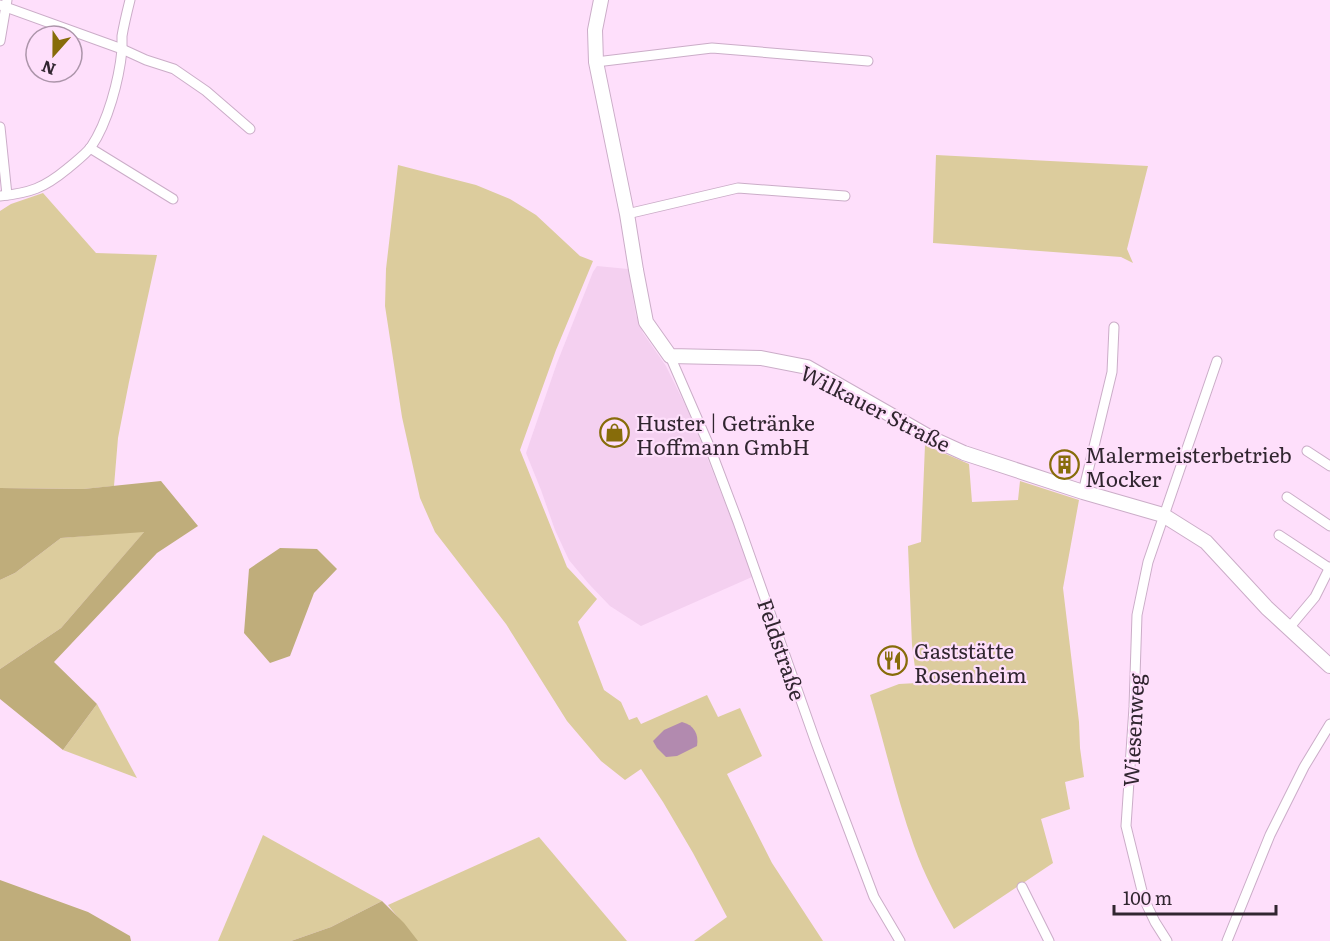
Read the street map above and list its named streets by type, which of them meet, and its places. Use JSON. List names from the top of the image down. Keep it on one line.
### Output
{"streets":{"street":["Wilkauer Straße","Feldstraße","Wiesenweg"]},"crossings":[["Wilkauer Straße","Feldstraße"],["Wilkauer Straße","Wiesenweg"]],"places":{"shop":["Huster | Getränke Hoffmann GmbH"],"building":["Malermeisterbetrieb Mocker"],"restaurant":["Gaststätte Rosenheim"]},"scale_bar":"100 m","north":"bottom"}
